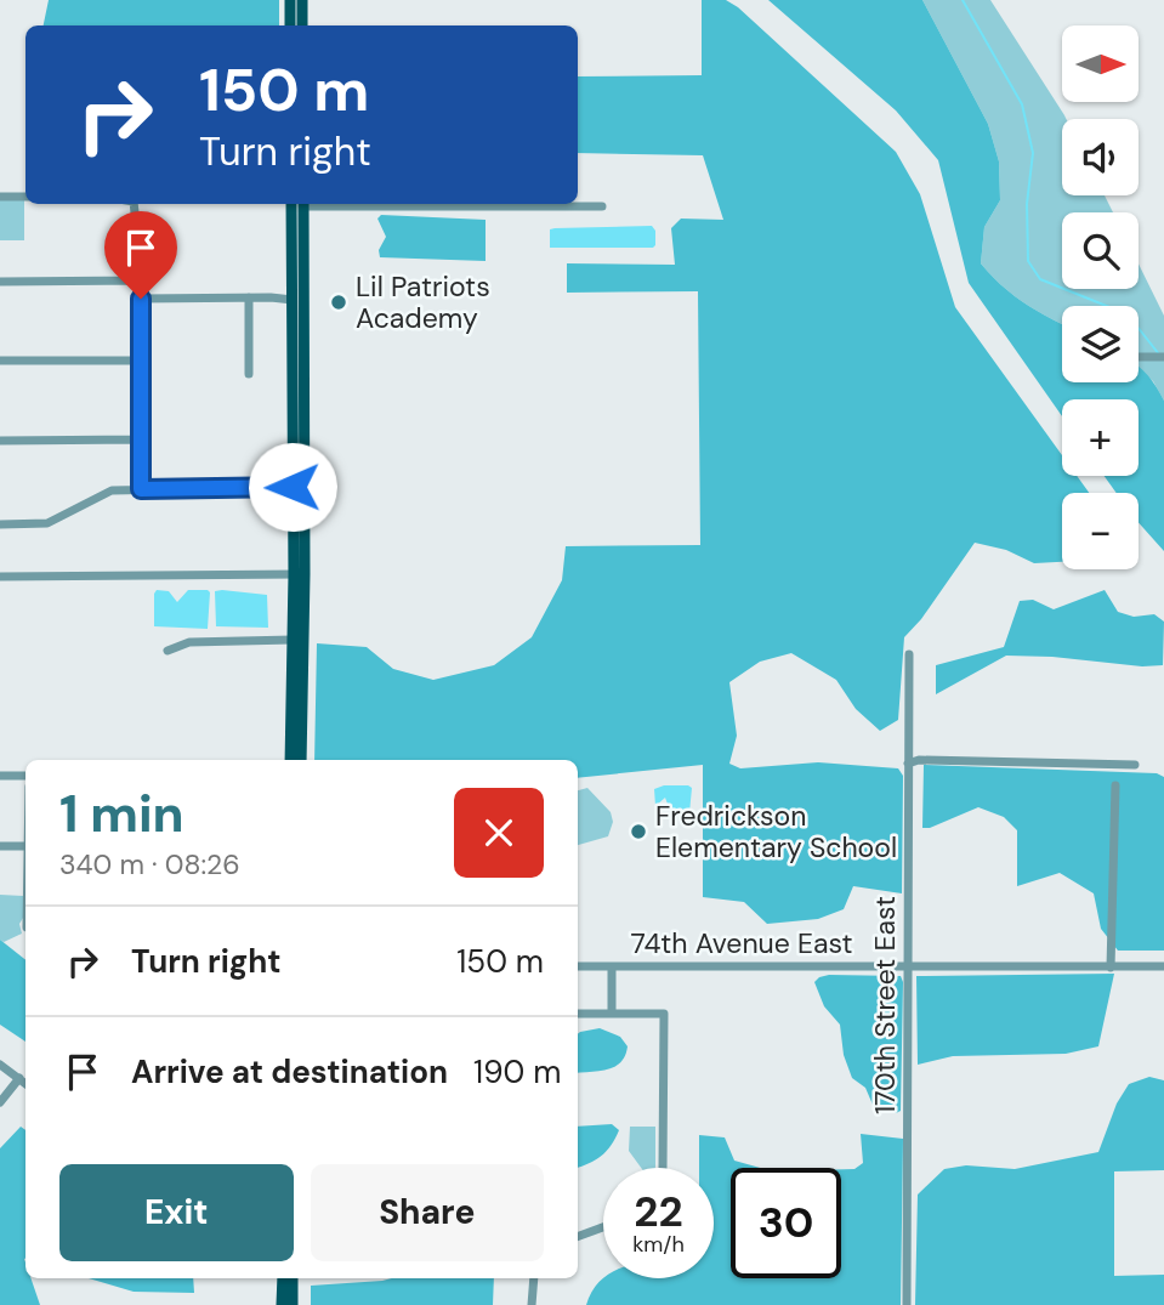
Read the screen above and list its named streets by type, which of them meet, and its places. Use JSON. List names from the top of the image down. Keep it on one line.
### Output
{"streets":{"street":["74th Avenue East","170th Street East"]},"crossings":[["74th Avenue East","170th Street East"]],"places":["Lil Patriots Academy","Fredrickson Elementary School"],"north":"right","page":{"map_buttons":["+","−"],"turn":["150 m","Turn right"],"heading":["1 min","340 m · 08:26"],"list":[{"name":"Turn right","value":"150 m"},{"name":"Arrive at destination","value":"190 m"}],"buttons":["Exit","Share"],"speed":"22 km/h","limit":"30"}}
